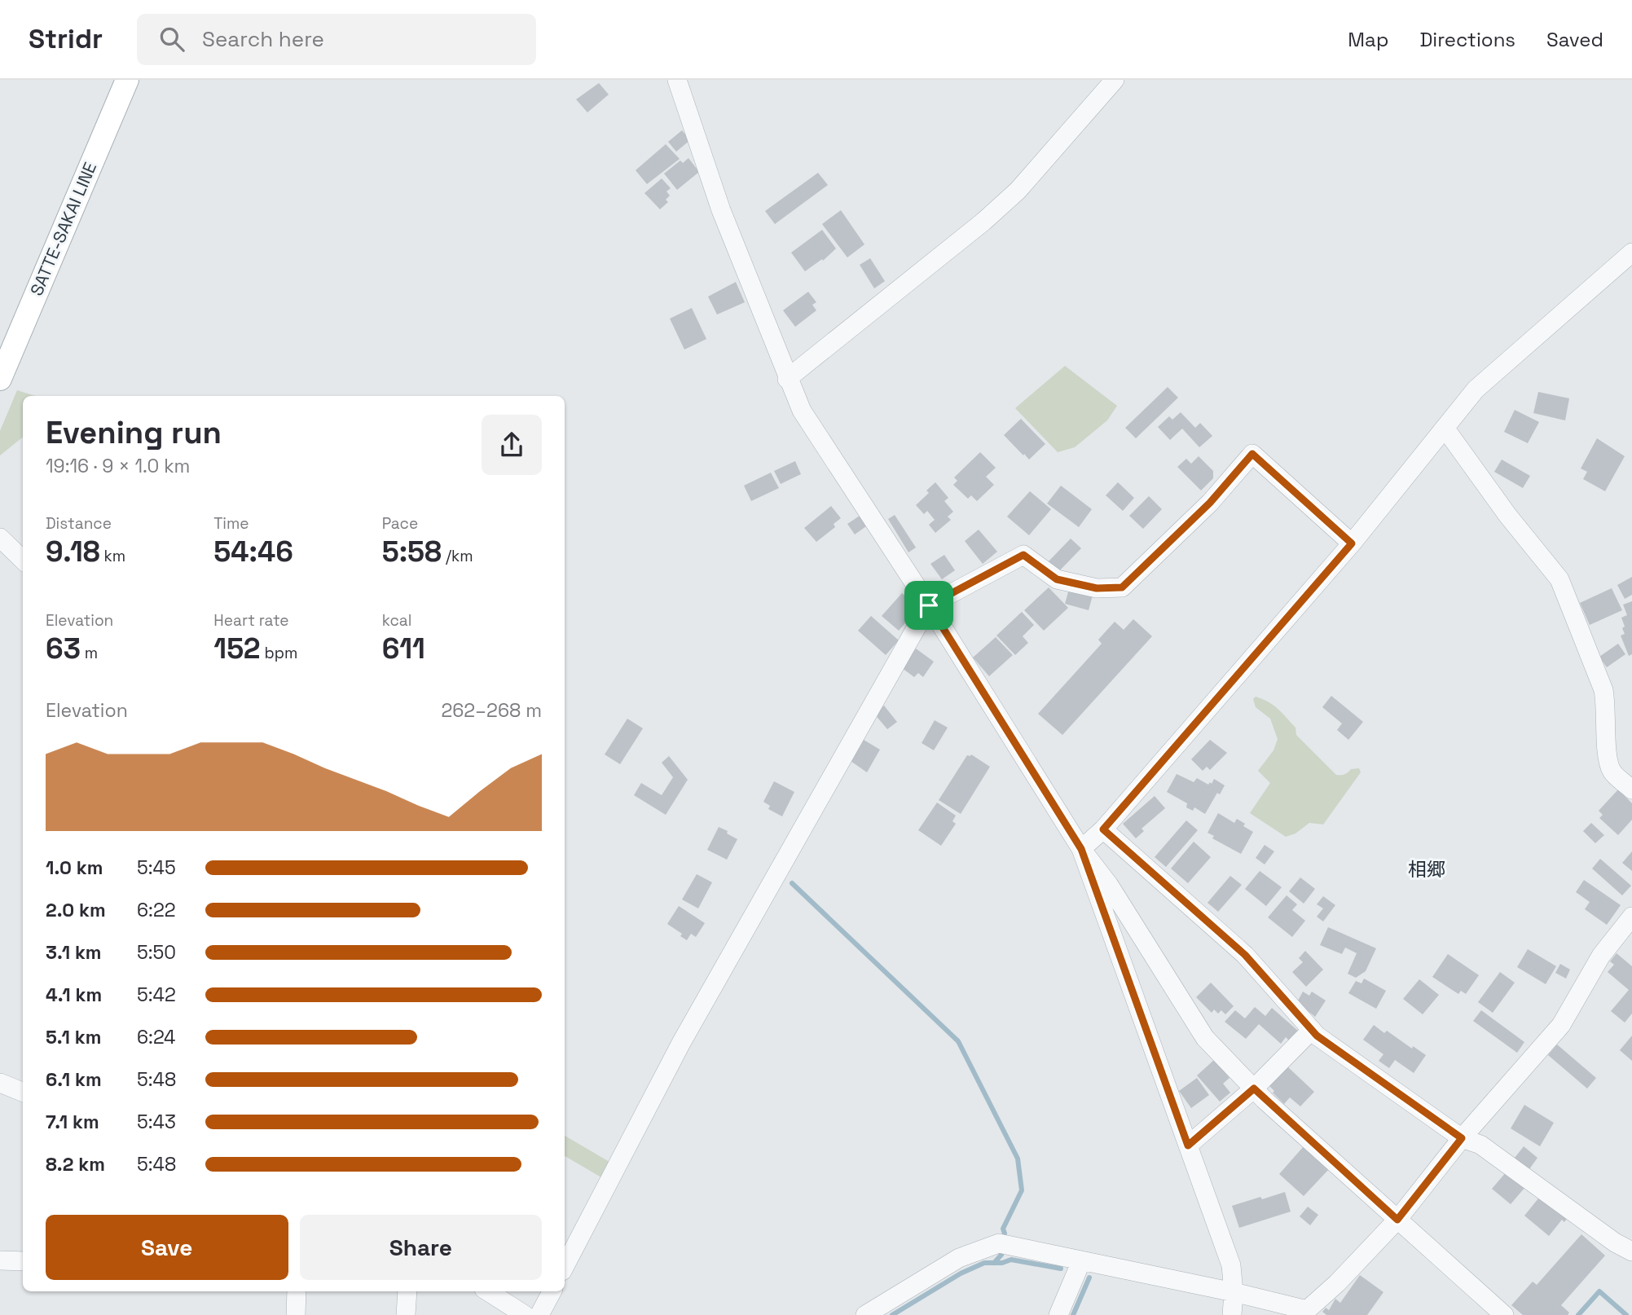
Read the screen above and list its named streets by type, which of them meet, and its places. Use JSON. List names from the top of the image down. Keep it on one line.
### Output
{"streets":{"main road":["SATTE-SAKAI LINE"]},"districts":["相郷"],"page":{"header":"Stridr","search":"Search here","nav":["Map","Directions","Saved"],"heading":["Evening run","19:16 · 9 × 1.0 km"],"stats":[["Distance","9.18 km"],["Time","54:46"],["Pace","5:58 /km"],["Elevation","63 m"],["Heart rate","152 bpm"],["kcal","611"]],"chart":["Elevation","262–268 m"],"list":[{"name":"1.0 km","note":"5:45"},{"name":"2.0 km","note":"6:22"},{"name":"3.1 km","note":"5:50"},{"name":"4.1 km","note":"5:42"},{"name":"5.1 km","note":"6:24"},{"name":"6.1 km","note":"5:48"},{"name":"7.1 km","note":"5:43"},{"name":"8.2 km","note":"5:48"}],"buttons":["Save","Share"]}}
